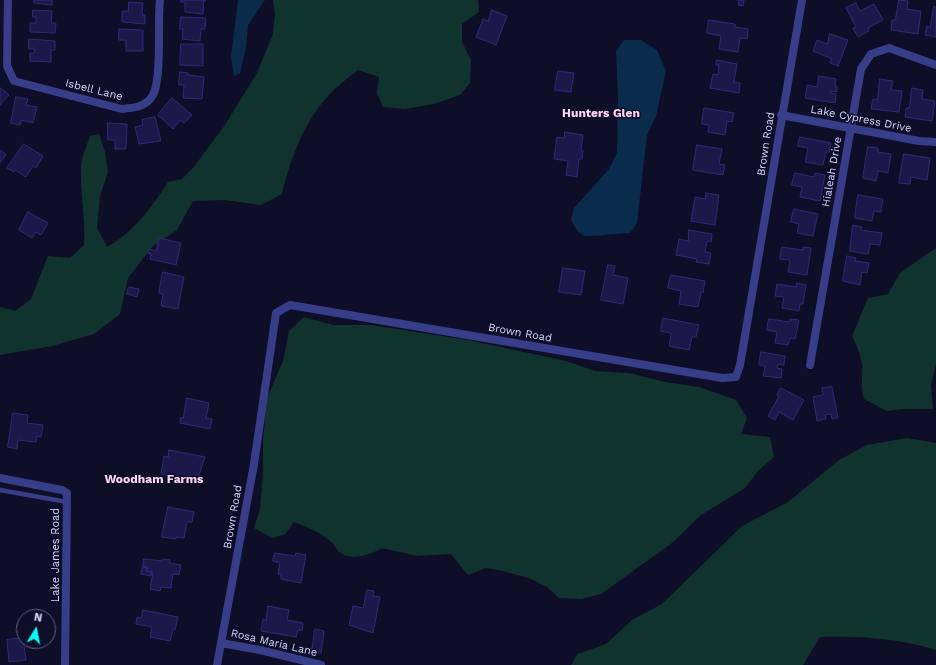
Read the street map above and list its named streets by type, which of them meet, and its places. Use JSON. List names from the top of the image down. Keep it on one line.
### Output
{"streets":{"street":["Isbell Lane","Lake Cypress Drive","Brown Road","Hialeah Drive","Lake James Road","Rosa Maria Lane"]},"crossings":[["Lake Cypress Drive","Brown Road"],["Lake Cypress Drive","Hialeah Drive"],["Brown Road","Rosa Maria Lane"]],"districts":["Hunters Glen","Woodham Farms"],"north":"top"}
